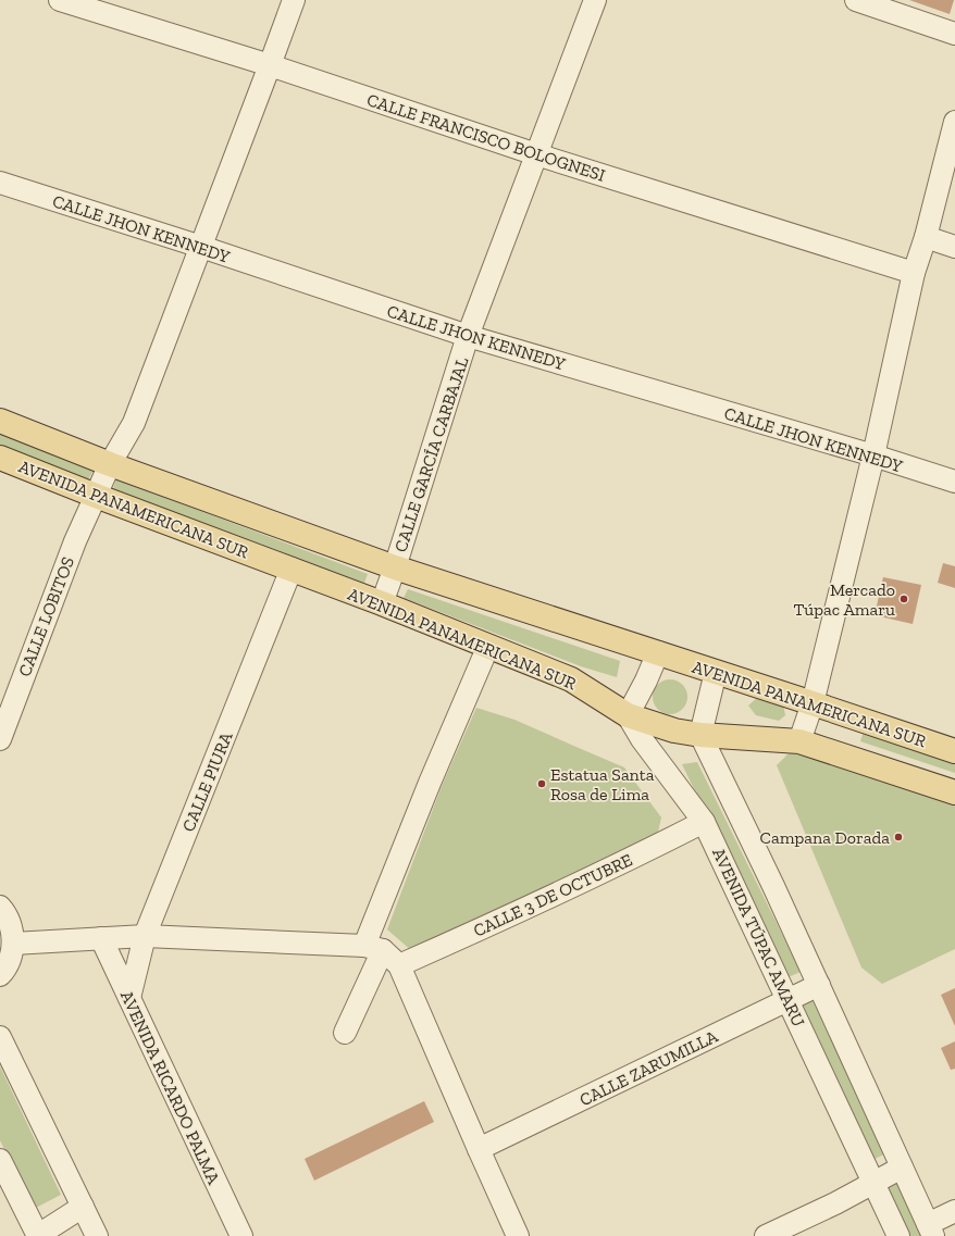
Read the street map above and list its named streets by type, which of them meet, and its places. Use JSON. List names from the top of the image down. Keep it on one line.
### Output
{"streets":{"main road":["AVENIDA PANAMERICANA SUR"],"street":["CALLE FRANCISCO BOLOGNESI","CALLE JHON KENNEDY","CALLE GARCÍA CARBAJAL","CALLE LOBITOS","CALLE PIURA","CALLE 3 DE OCTUBRE","AVENIDA TÚPAC AMARU","CALLE ZARUMILLA","AVENIDA RICARDO PALMA"]},"crossings":[["CALLE FRANCISCO BOLOGNESI","CALLE GARCÍA CARBAJAL"],["CALLE FRANCISCO BOLOGNESI","CALLE LOBITOS"],["CALLE JHON KENNEDY","CALLE GARCÍA CARBAJAL"],["CALLE JHON KENNEDY","CALLE LOBITOS"],["CALLE GARCÍA CARBAJAL","AVENIDA PANAMERICANA SUR"],["AVENIDA PANAMERICANA SUR","CALLE LOBITOS"],["AVENIDA PANAMERICANA SUR","CALLE PIURA"],["AVENIDA PANAMERICANA SUR","AVENIDA TÚPAC AMARU"],["CALLE PIURA","AVENIDA RICARDO PALMA"],["CALLE 3 DE OCTUBRE","AVENIDA TÚPAC AMARU"],["AVENIDA TÚPAC AMARU","CALLE ZARUMILLA"]],"places":["Mercado Túpac Amaru","Estatua Santa Rosa de Lima","Campana Dorada"]}
